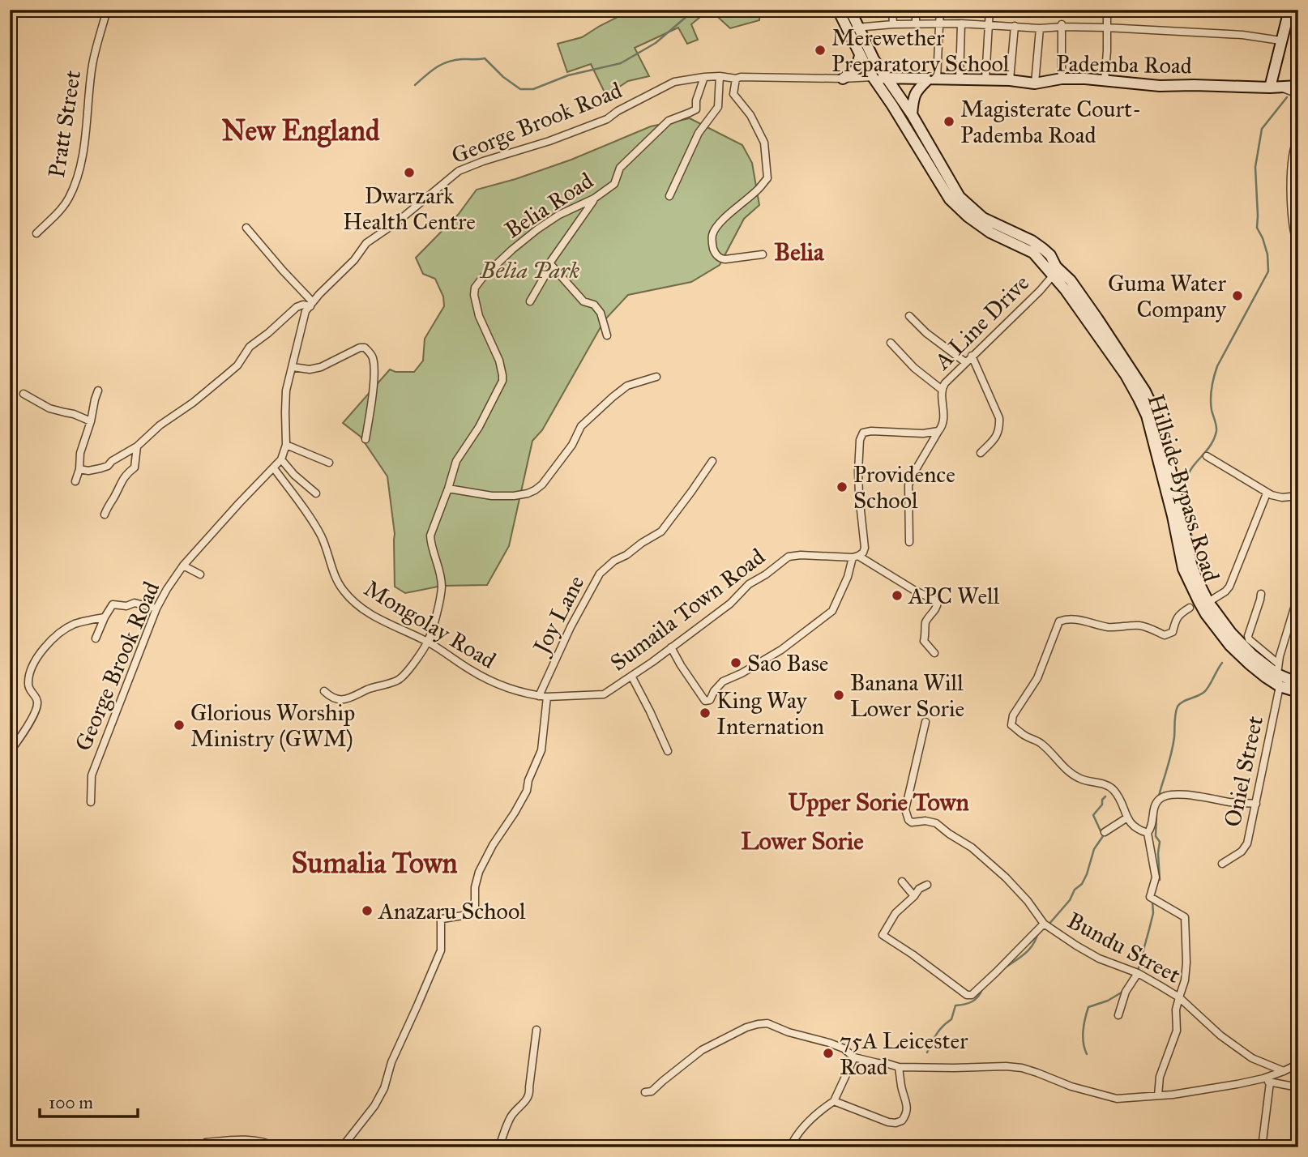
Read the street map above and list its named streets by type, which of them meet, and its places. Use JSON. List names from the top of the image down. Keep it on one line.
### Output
{"streets":{"main road":["Pademba Road","Hillside Bypass Road"],"street":["George Brook Road","Pratt Street","Belia Road","A Line Drive","Sumaila Town Road","Joy Lane","Mongolay Road","Oniel Street","Bundu Street"]},"crossings":[["Pademba Road","George Brook Road"],["Pademba Road","Hillside Bypass Road"],["George Brook Road","Belia Road"],["George Brook Road","Hillside Bypass Road"],["George Brook Road","Mongolay Road"],["A Line Drive","Hillside Bypass Road"],["Hillside Bypass Road","Oniel Street"],["Sumaila Town Road","Joy Lane"],["Sumaila Town Road","Mongolay Road"],["Joy Lane","Mongolay Road"]],"districts":["New England","Belia","Upper Sorie Town","Lower Sorie","Sumalia Town"],"parks":["Belia Park"],"places":["Merewether Preparatory School","Magisterate Court- Pademba Road","Dwarzark Health Centre","Guma Water Company","Providence School","APC Well","Sao Base","Banana Will Lower Sorie","King Way Internation","Glorious Worship Ministry (GWM)","Anazaru School","75A Leicester Road"],"scale_bar":"100 m"}
